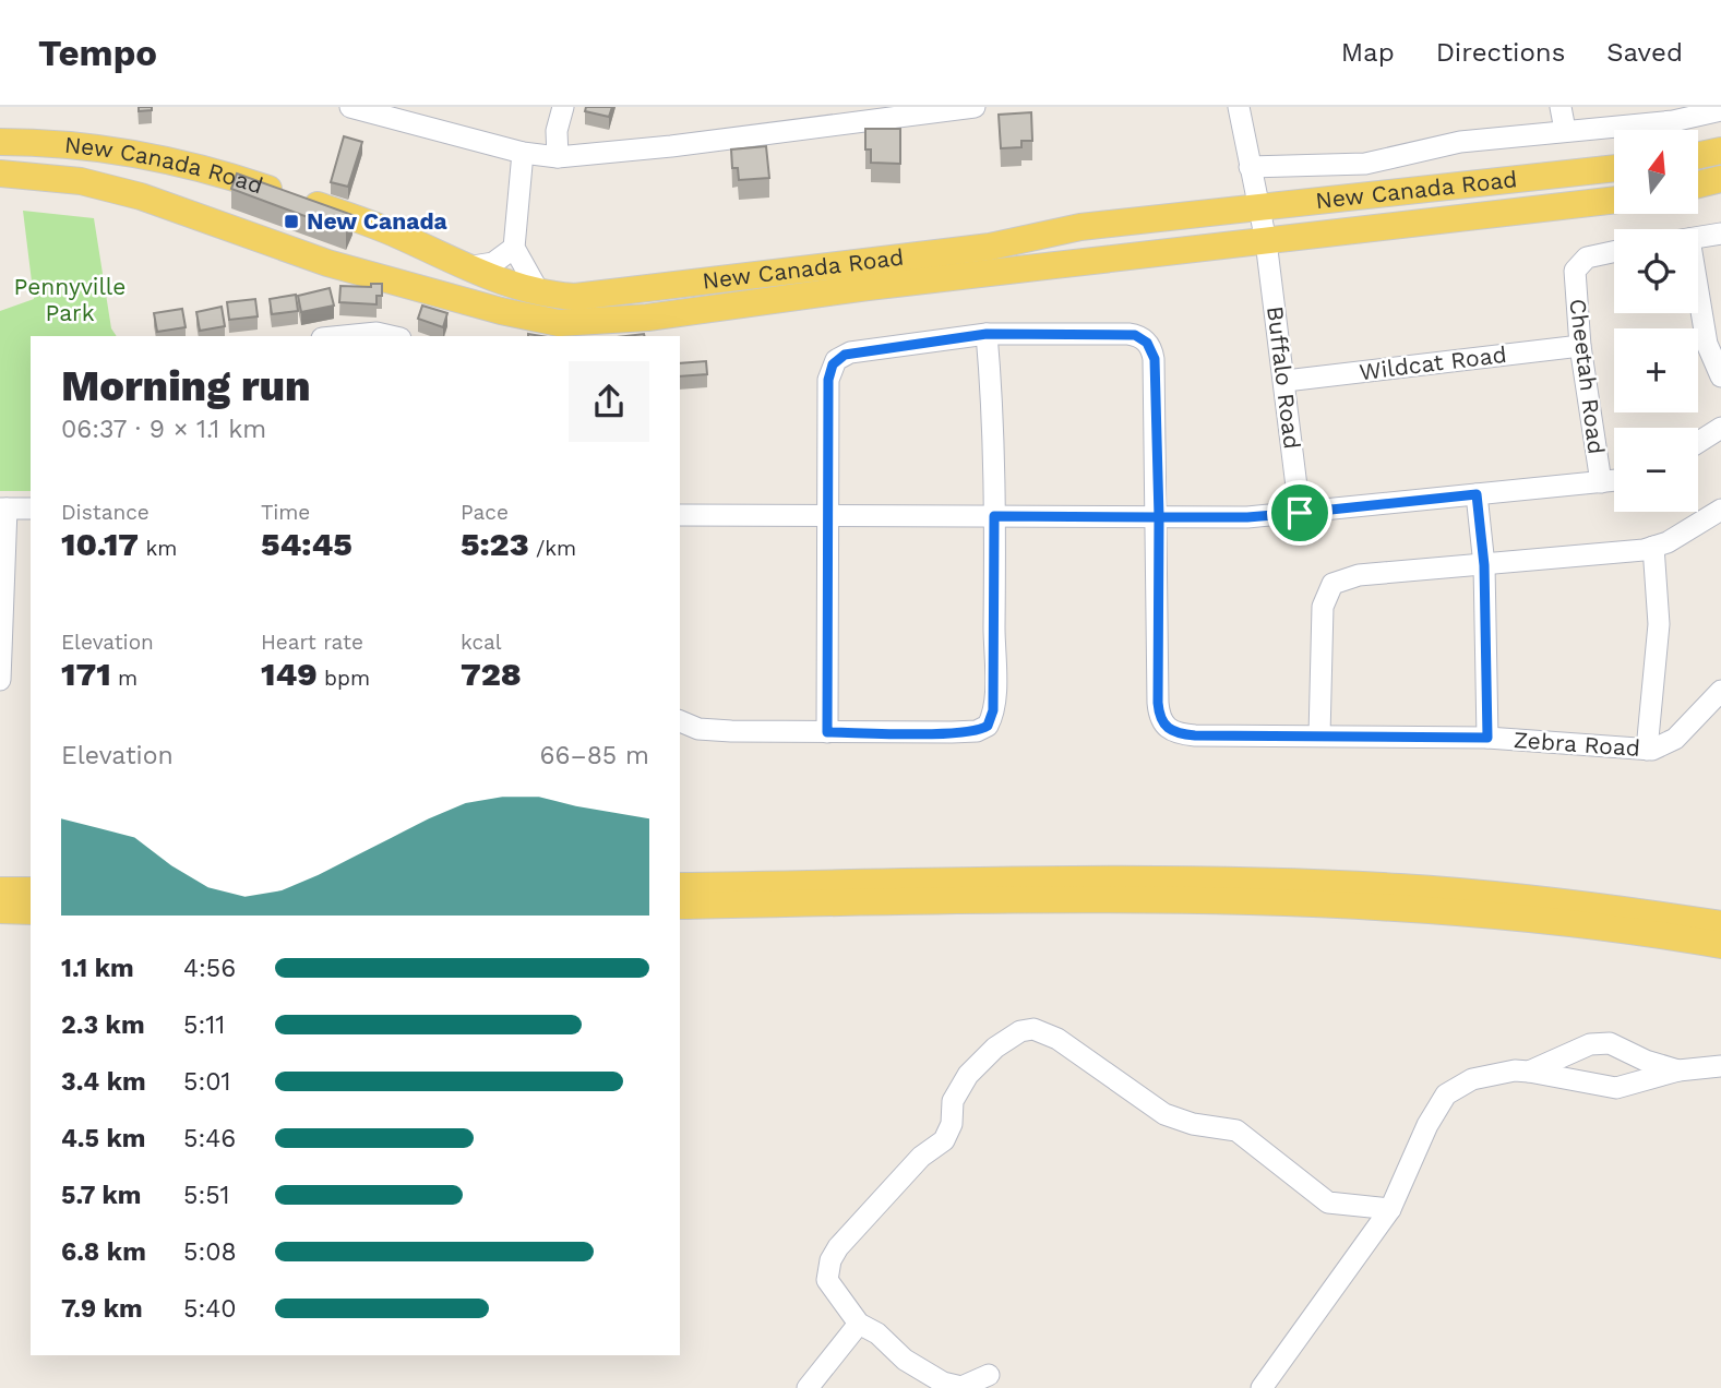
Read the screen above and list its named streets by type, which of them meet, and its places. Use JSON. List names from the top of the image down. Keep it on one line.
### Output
{"streets":{"main road":["New Canada Road"],"street":["Wildcat Road","Cheetah Road","Buffalo Road","Zebra Road"]},"crossings":[["New Canada Road","Buffalo Road"],["Wildcat Road","Cheetah Road"],["Wildcat Road","Buffalo Road"]],"parks":["Pennyville Park"],"places":{"transit":["New Canada"]},"north":"top","page":{"header":"Tempo","nav":["Map","Directions","Saved"],"map_buttons":["+","−"],"heading":["Morning run","06:37 · 9 × 1.1 km"],"stats":[["Distance","10.17 km"],["Time","54:45"],["Pace","5:23 /km"],["Elevation","171 m"],["Heart rate","149 bpm"],["kcal","728"]],"chart":["Elevation","66–85 m"],"list":[{"name":"1.1 km","note":"4:56"},{"name":"2.3 km","note":"5:11"},{"name":"3.4 km","note":"5:01"},{"name":"4.5 km","note":"5:46"},{"name":"5.7 km","note":"5:51"},{"name":"6.8 km","note":"5:08"},{"name":"7.9 km","note":"5:40"}]}}
